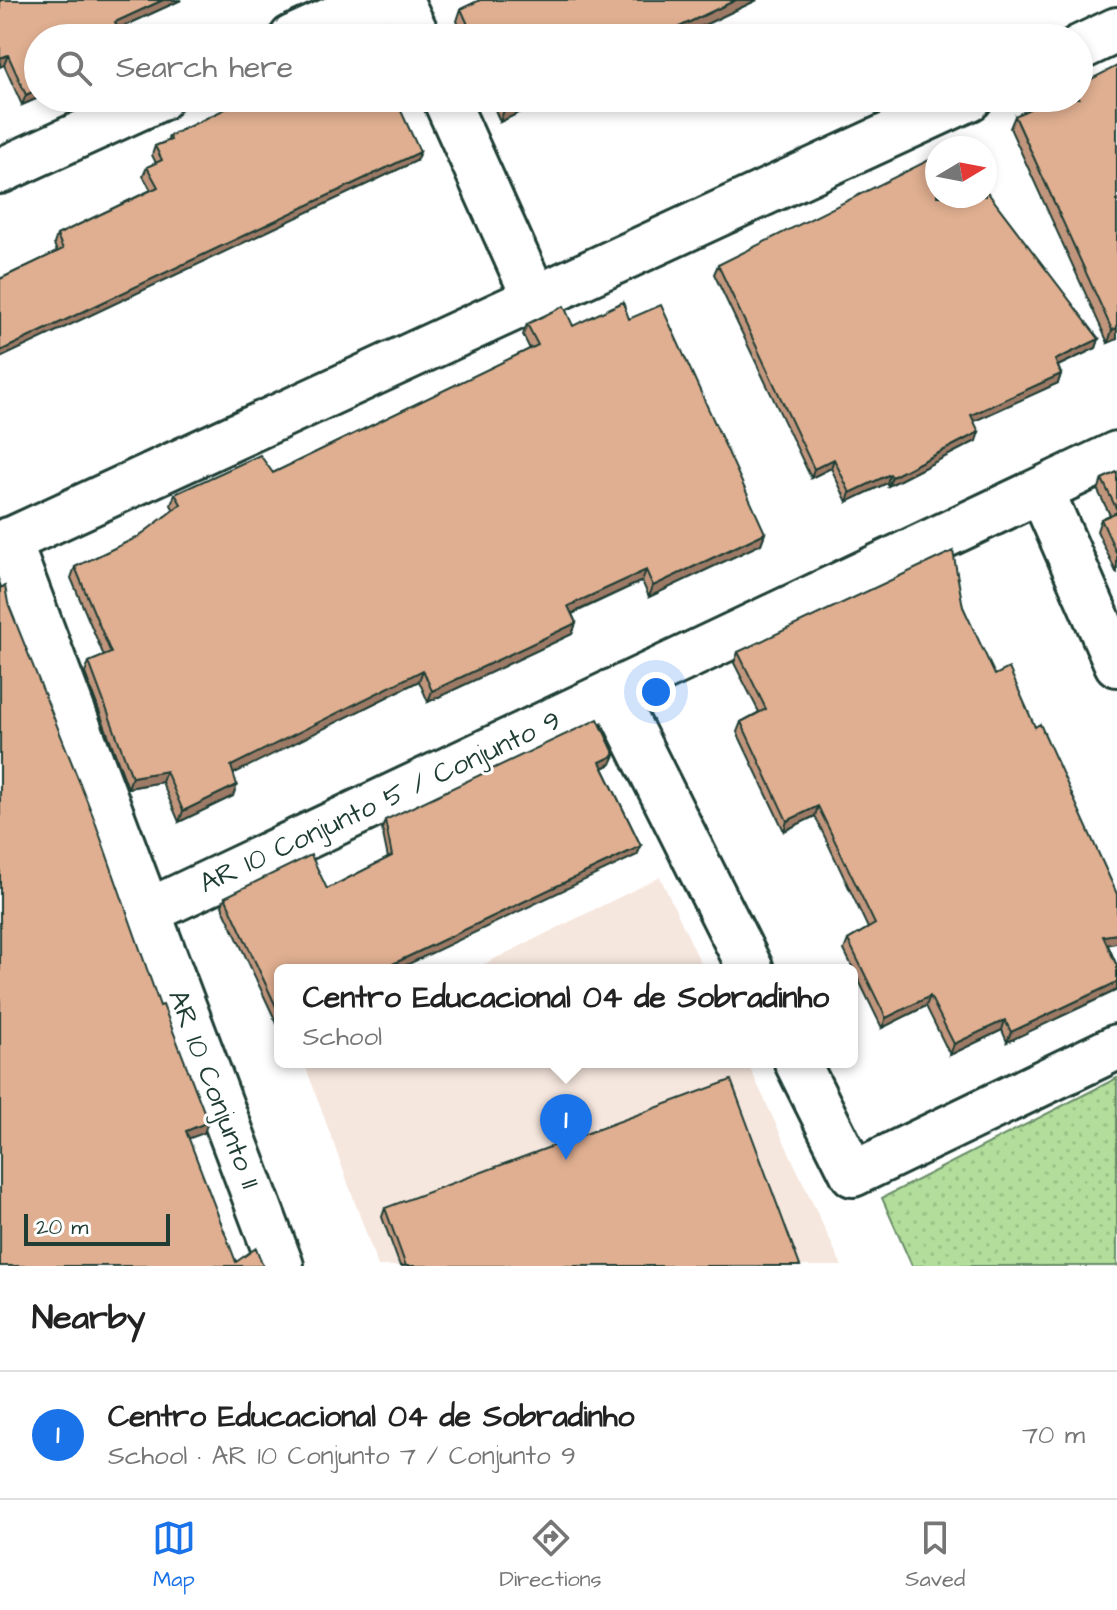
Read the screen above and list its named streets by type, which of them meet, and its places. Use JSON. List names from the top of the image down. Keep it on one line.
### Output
{"streets":{"street":["AR 10 Conjunto 5 / Conjunto 9","AR 10 Conjunto 11"]},"crossings":[["AR 10 Conjunto 5 / Conjunto 9","AR 10 Conjunto 11"]],"scale_bar":"20 m","north":"right","page":{"search":"Search here","popup":["Centro Educacional 04 de Sobradinho","School"],"pins":"1","scale":"20 m","heading":"Nearby","list":[{"mark":"1","name":"Centro Educacional 04 de Sobradinho","note":"School · AR 10 Conjunto 7 / Conjunto 9","value":"70 m"}],"nav":["Map","Directions","Saved"]}}
